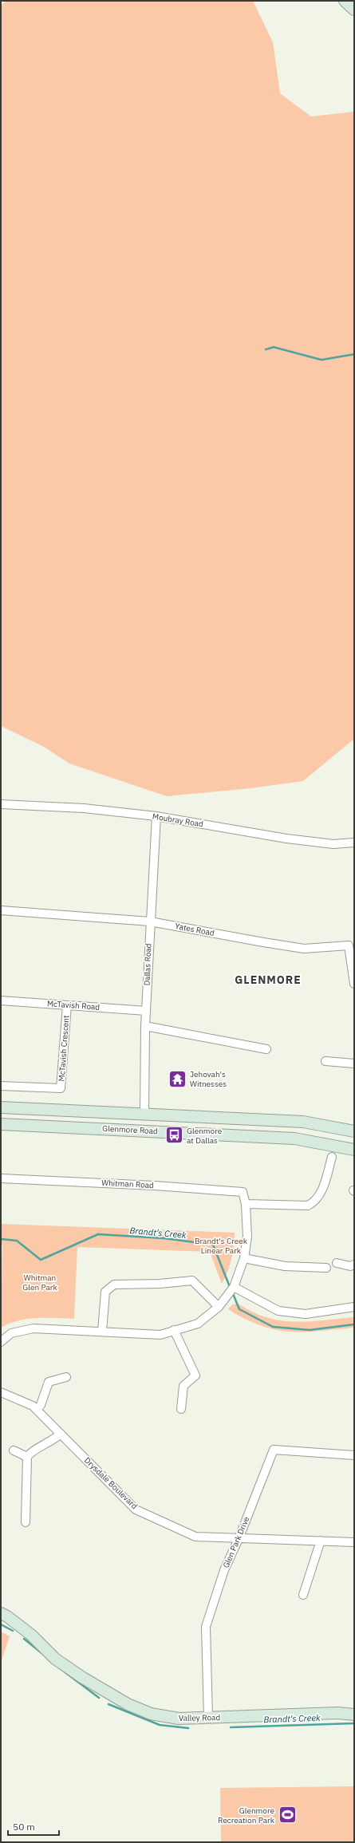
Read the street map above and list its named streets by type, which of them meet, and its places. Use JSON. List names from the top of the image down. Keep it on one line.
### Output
{"streets":{"main road":["Glenmore Road","Valley Road"],"street":["Moubray Road","Yates Road","Dallas Road","McTavish Road","McTavish Crescent","Whitman Road","Drysdale Boulevard","Glen Park Drive"]},"crossings":[["Moubray Road","Dallas Road"],["Yates Road","Dallas Road"],["Dallas Road","McTavish Road"],["McTavish Road","McTavish Crescent"],["Drysdale Boulevard","Glen Park Drive"],["Glen Park Drive","Valley Road"]],"districts":["GLENMORE"],"water":["Brandt's Creek"],"parks":["Brandt's Creek Linear Park","Whitman Glen Park"],"places":{"temple":["Jehovah's Witnesses"],"bus stop":["Glenmore at Dallas"],"sports":["Glenmore Recreation Park"]},"scale_bar":"50 m"}
